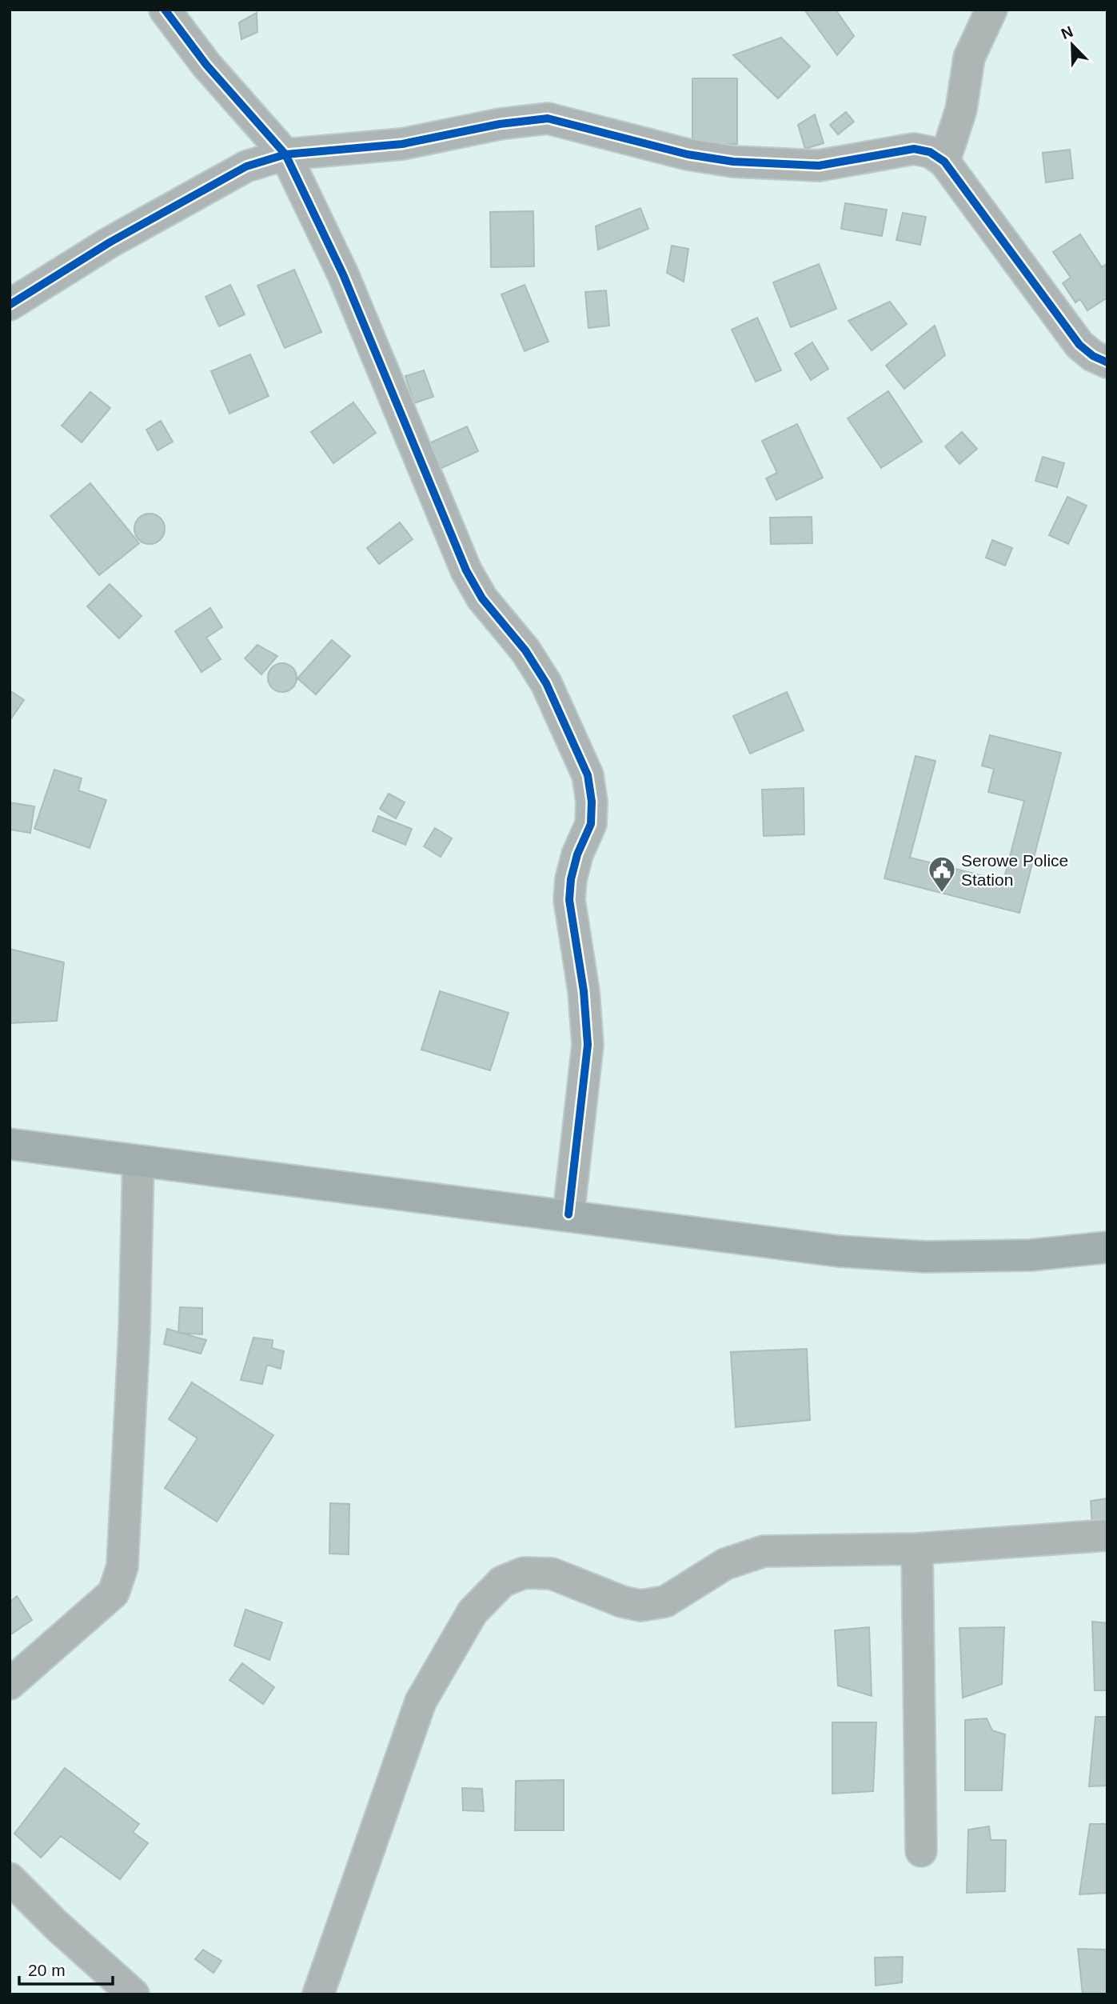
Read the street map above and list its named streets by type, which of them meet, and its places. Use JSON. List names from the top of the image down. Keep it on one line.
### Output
{"places":{"public building":["Serowe Police Station"]},"scale_bar":"20 m","north":"top left"}
